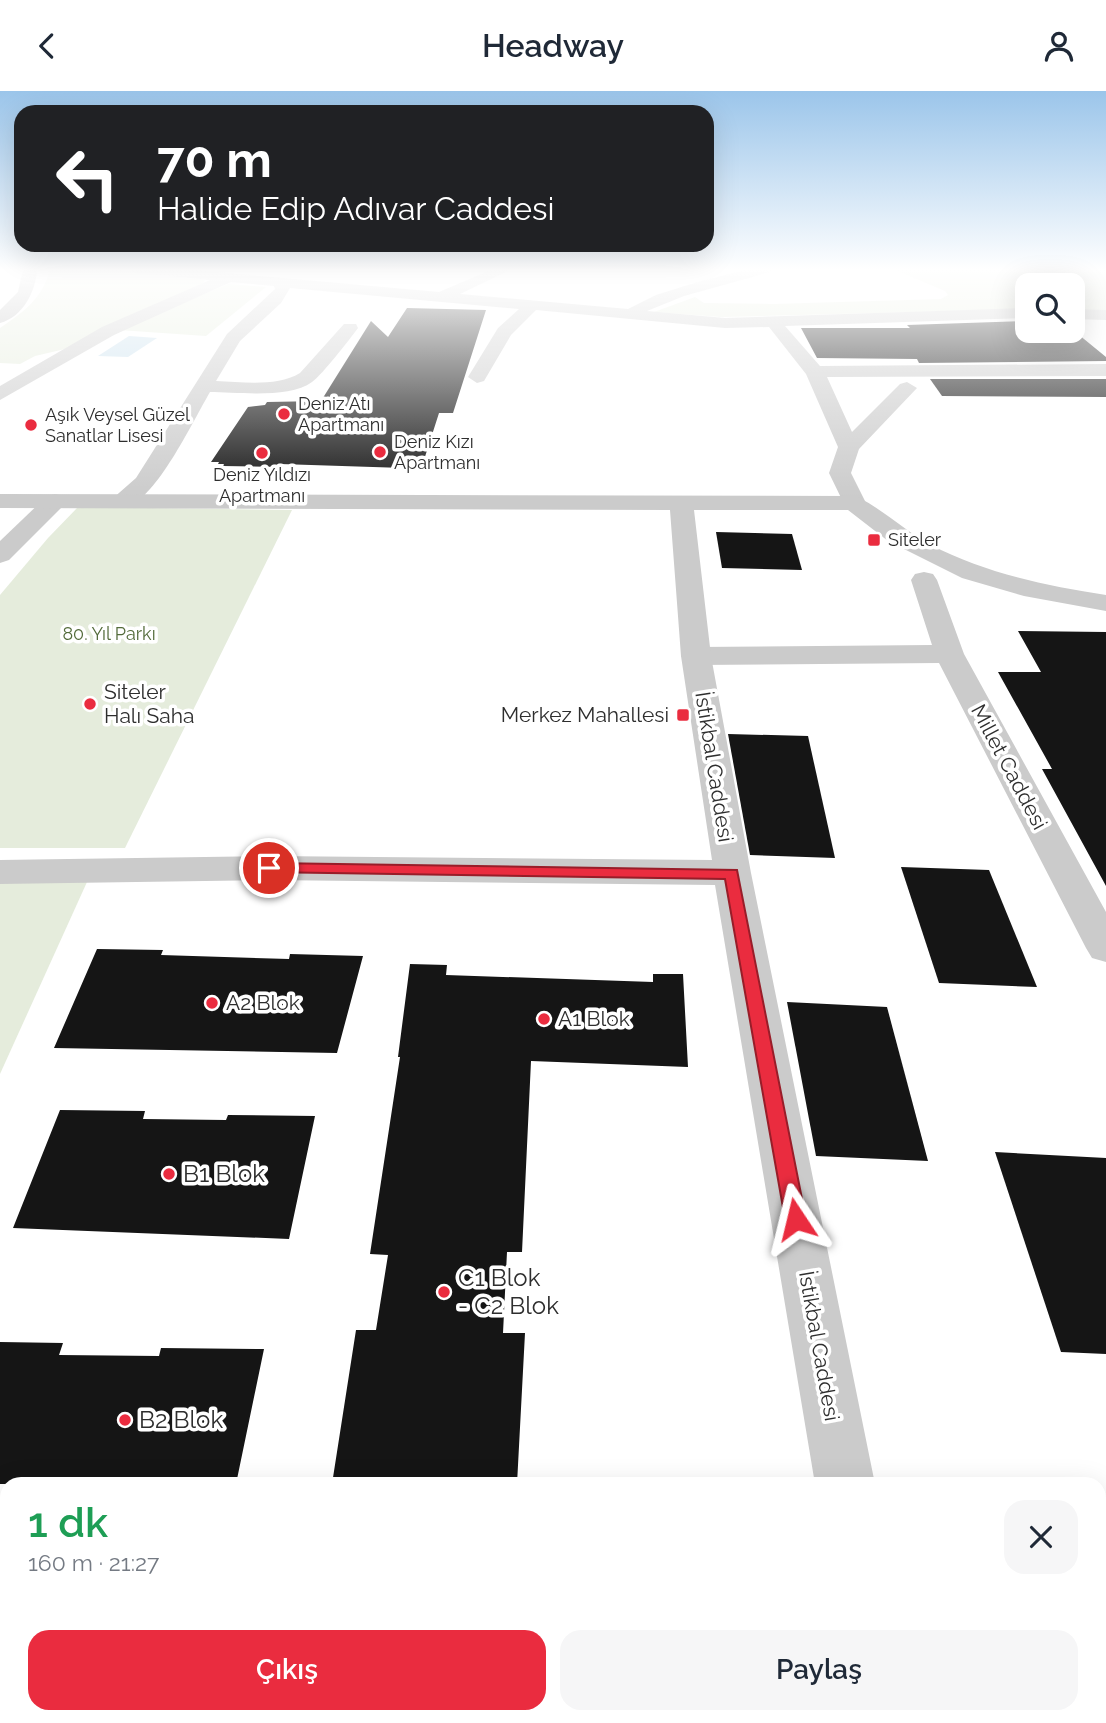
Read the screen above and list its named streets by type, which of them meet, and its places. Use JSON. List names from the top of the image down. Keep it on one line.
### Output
{"streets":{"street":["İstikbal Caddesi","Millet Caddesi"]},"parks":["80. Yıl Parkı"],"places":{"other":["Deniz Atı Apartmanı","Aşık Veysel Güzel Sanatlar Lisesi","Deniz Kızı Apartmanı","Deniz Yıldızı Apartmanı","Siteler Halı Saha","A2 Blok","A1 Blok","B1 Blok","C1 Blok - C2 Blok","B2 Blok"],"transit":["Siteler","Merkez Mahallesi"]},"page":{"header":"Headway","turn":["70 m","Halide Edip Adıvar Caddesi"],"heading":["1 dk","160 m · 21:27"],"buttons":["Çıkış","Paylaş"]}}
